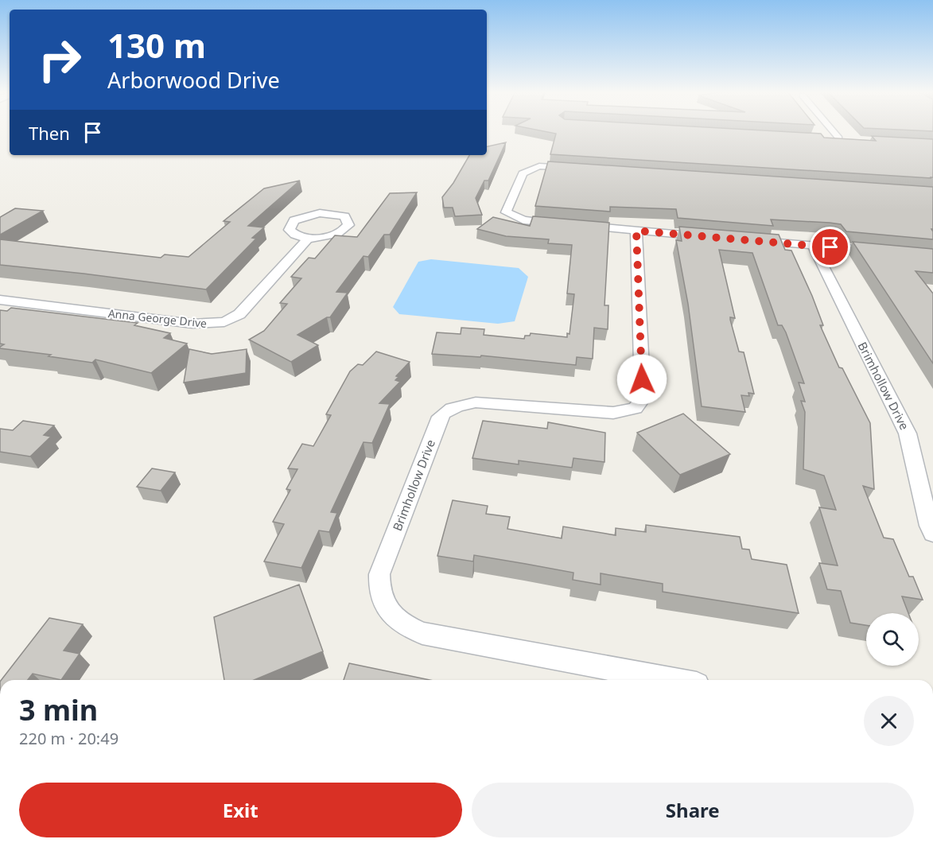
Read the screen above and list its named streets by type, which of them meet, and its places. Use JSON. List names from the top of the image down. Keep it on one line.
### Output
{"streets":{"street":["Anna George Drive","Brimhollow Drive"]},"page":{"turn":["130 m","Arborwood Drive"],"then":"Then","heading":["3 min","220 m · 20:49"],"buttons":["Exit","Share"]}}
